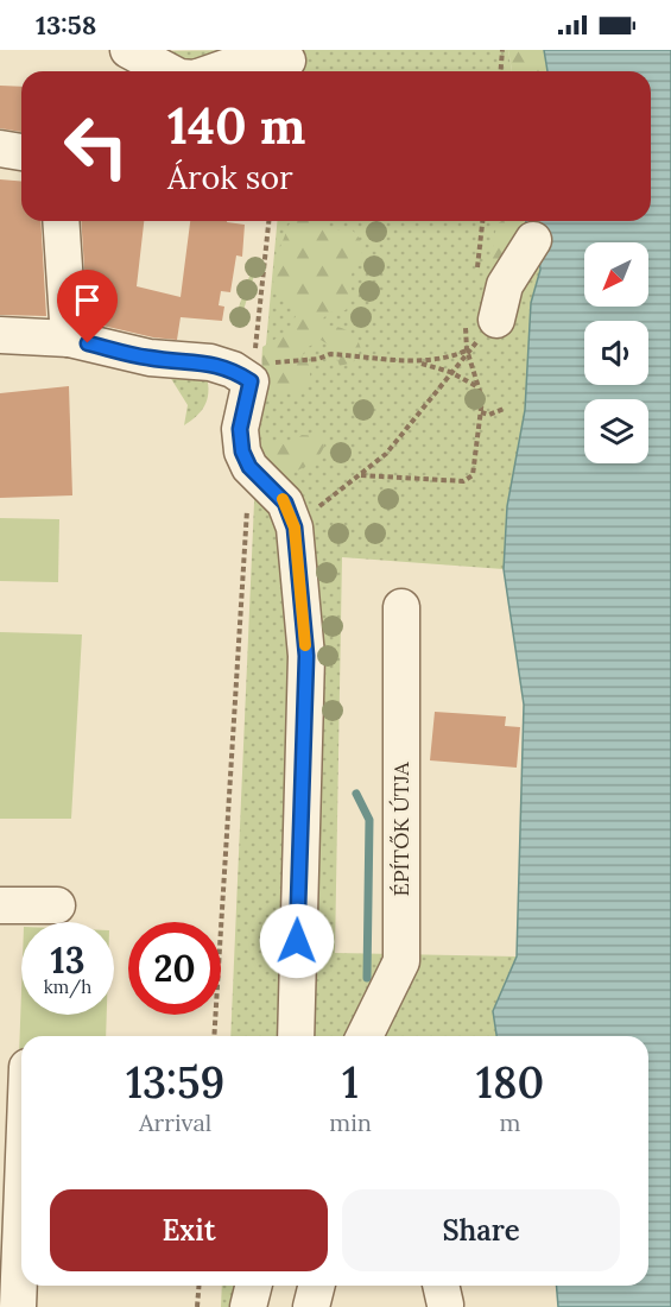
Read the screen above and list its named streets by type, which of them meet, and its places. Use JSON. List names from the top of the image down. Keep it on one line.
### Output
{"streets":{"street":["ÉPÍTŐK ÚTJA"]},"north":"bottom left","page":{"status":"13:58","turn":["140 m","Árok sor"],"speed":"13 km/h","limit":"20","eta":["13:59","Arrival","1","min","180","m"],"buttons":["Exit","Share"]}}
